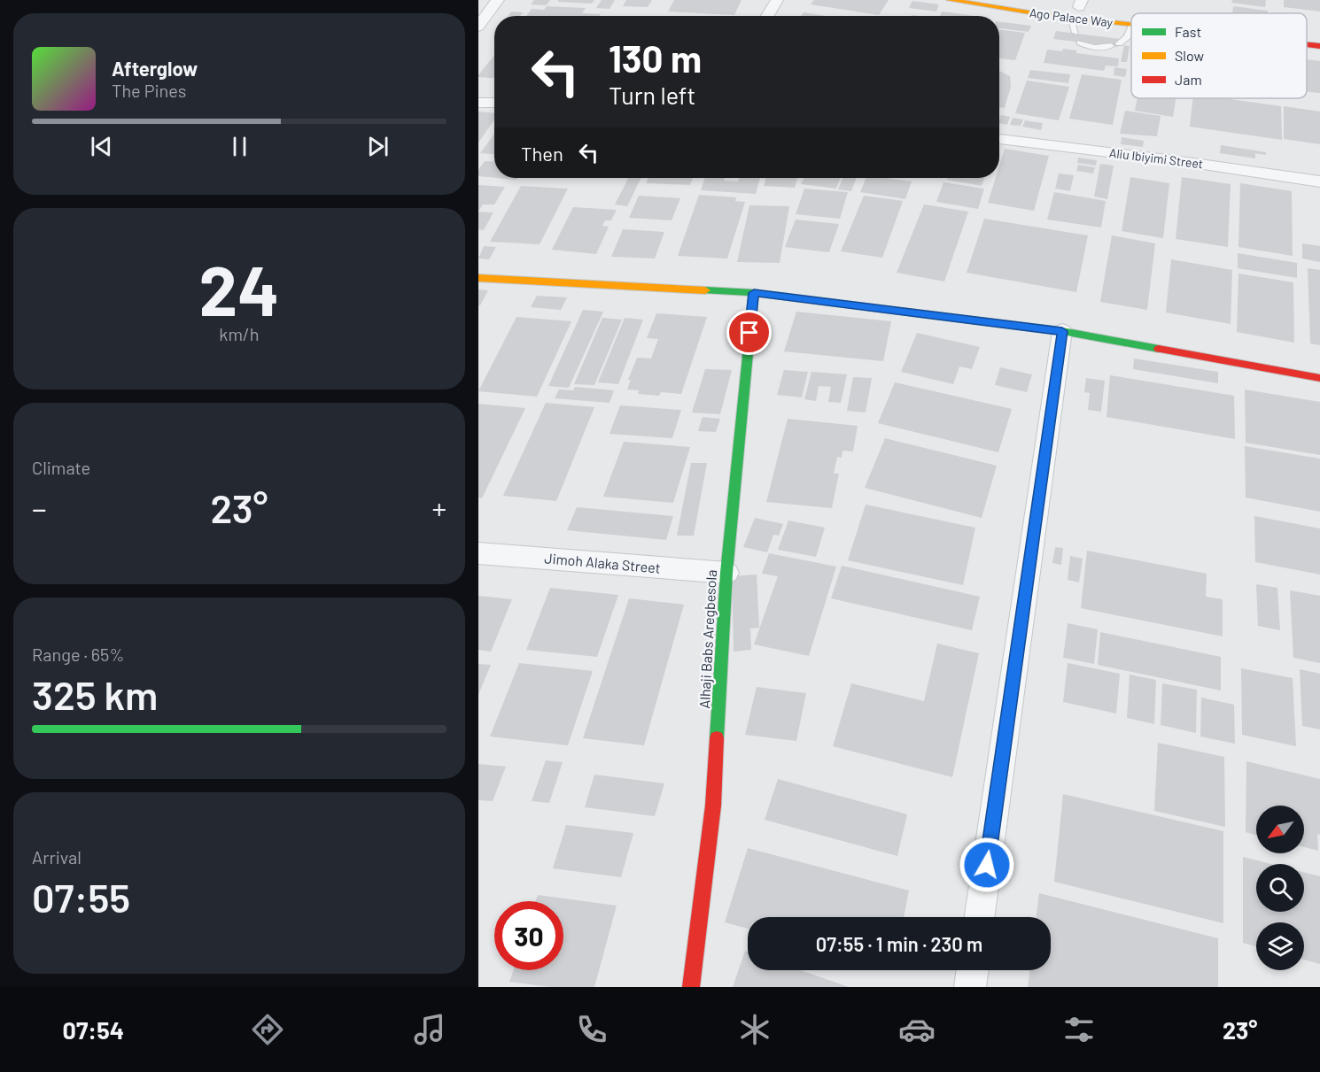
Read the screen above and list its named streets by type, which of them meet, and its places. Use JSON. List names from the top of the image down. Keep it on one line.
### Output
{"streets":{"street":["Ago Palace Way","Aliu Ibiyimi Street","Jimoh Alaka Street","Alhaji Babs Aregbesola"]},"crossings":[["Jimoh Alaka Street","Alhaji Babs Aregbesola"]],"legend":["Fast","Slow","Jam"],"north":"bottom left","page":{"turn":["130 m","Turn left"],"song":["Afterglow","The Pines"],"then":"Then","tile":[["24","km/h"],"Climate",["Range · 65%","325 km"],["Arrival","07:55"]],"heat":["−","23°","+"],"limit":"30","trip":"07:55 · 1 min · 230 m","tabs":["07:54","23°"]}}
